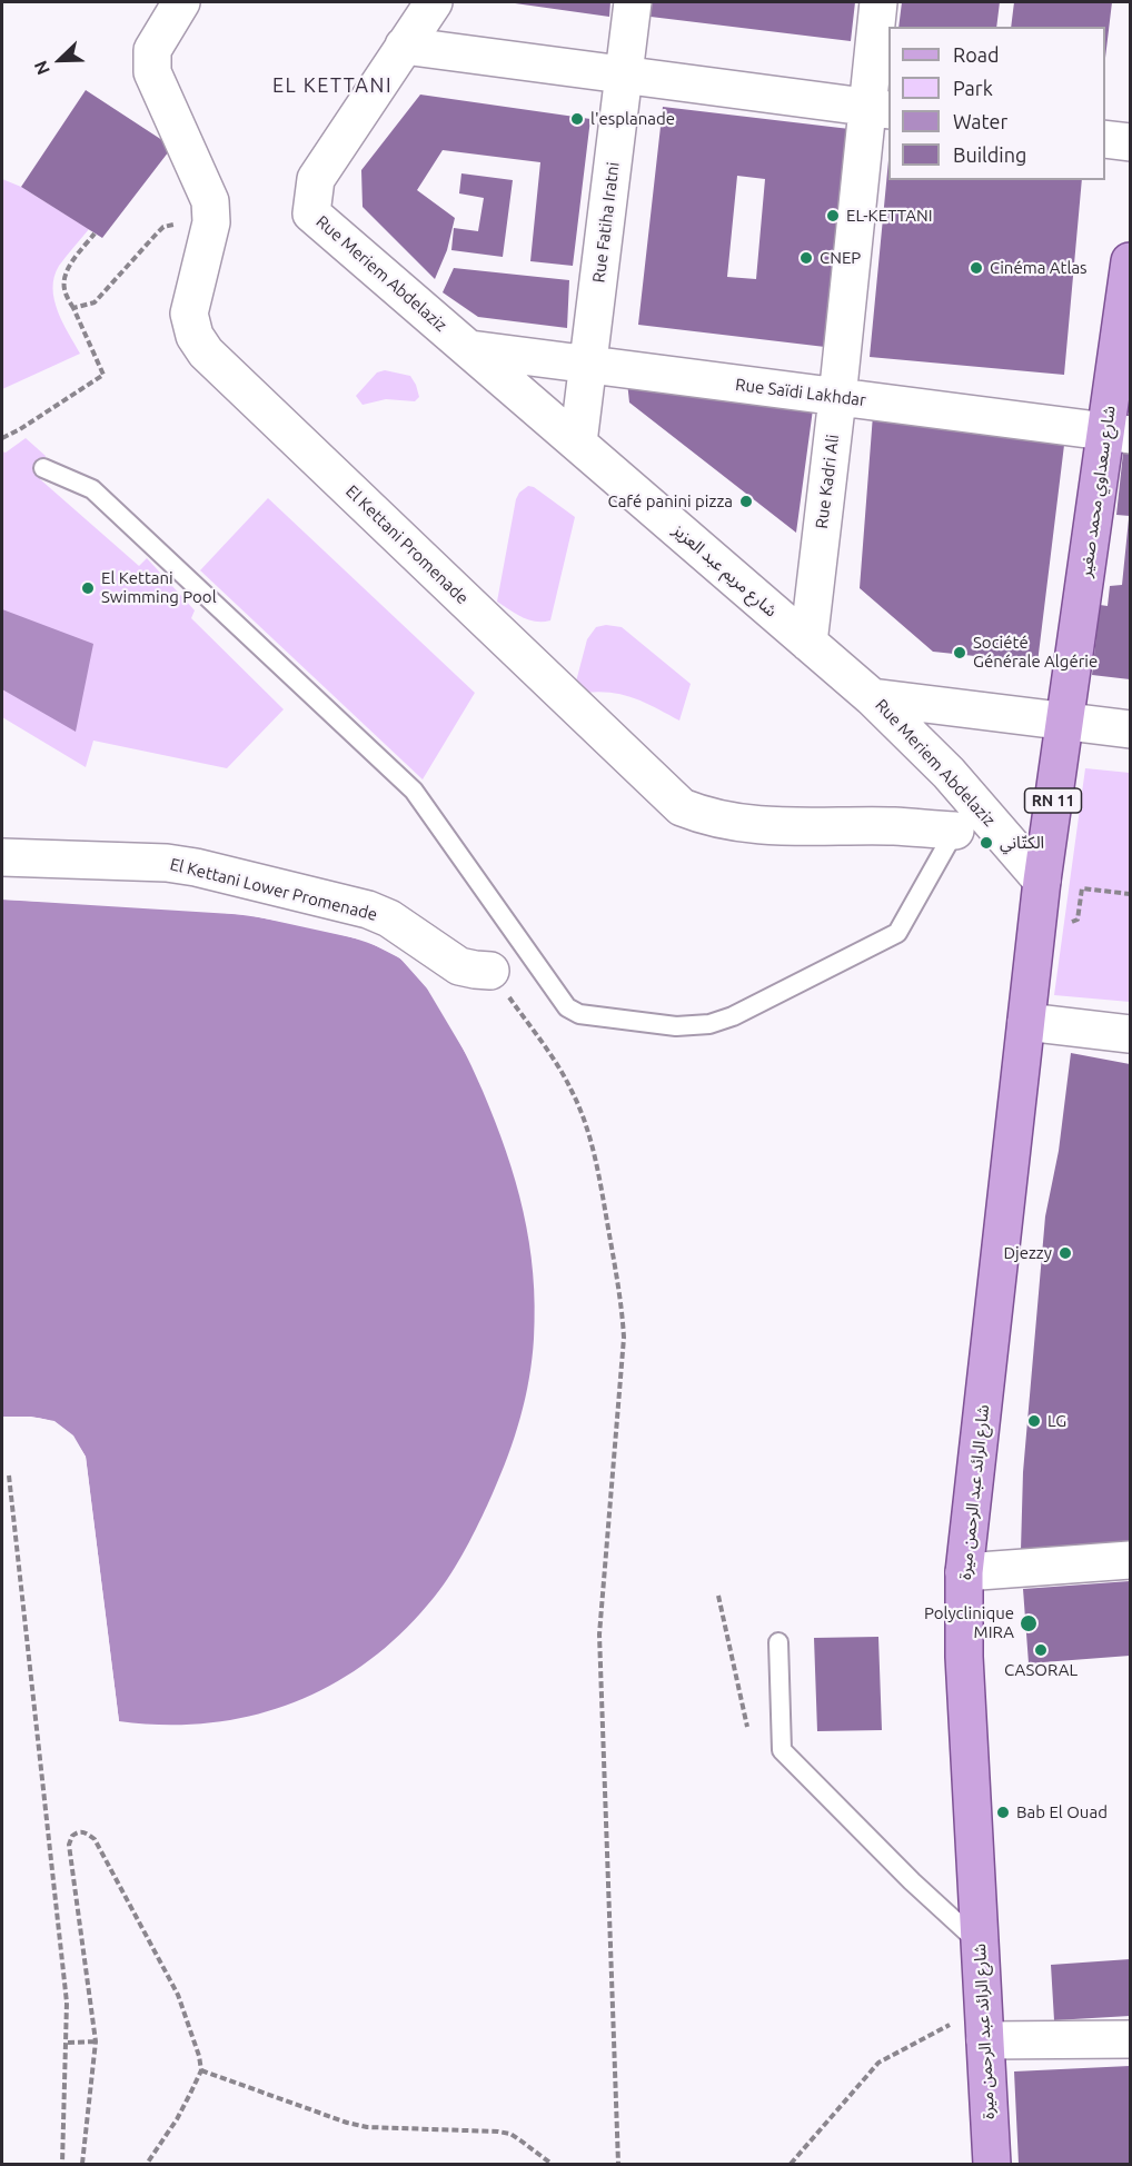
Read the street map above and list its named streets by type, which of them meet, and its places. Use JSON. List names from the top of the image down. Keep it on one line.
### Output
{"streets":{"main road":["شارع سعداوي محمد صغير","RN 11","شارع الرائد عبد الرحمن ميرة"],"street":["Rue Fatiha Iratni","Rue Meriem Abdelaziz","Rue Saïdi Lakhdar","Rue Kadri Ali","El Kettani Promenade","شارع مريم عبد العزيز","El Kettani Lower Promenade"]},"crossings":[["Rue Fatiha Iratni","Rue Meriem Abdelaziz"],["Rue Fatiha Iratni","Rue Saïdi Lakhdar"],["Rue Fatiha Iratni","شارع مريم عبد العزيز"],["Rue Meriem Abdelaziz","Rue Saïdi Lakhdar"],["Rue Meriem Abdelaziz","شارع سعداوي محمد صغير"],["Rue Meriem Abdelaziz","El Kettani Promenade"],["Rue Meriem Abdelaziz","شارع مريم عبد العزيز"],["Rue Meriem Abdelaziz","RN 11"],["Rue Saïdi Lakhdar","Rue Kadri Ali"],["Rue Saïdi Lakhdar","شارع سعداوي محمد صغير"],["Rue Kadri Ali","شارع مريم عبد العزيز"],["شارع سعداوي محمد صغير","RN 11"],["RN 11","شارع الرائد عبد الرحمن ميرة"]],"districts":["EL KETTANI"],"places":["l'esplanade","EL-KETTANI","CNEP","Cinéma Atlas","Café panini pizza","El Kettani Swimming Pool","Société Générale Algérie","الكتّاني","Djezzy","LG","Polyclinique MIRA","CASORAL","Bab El Ouad"],"legend":["Road","Park","Water","Building"],"north":"bottom left"}
